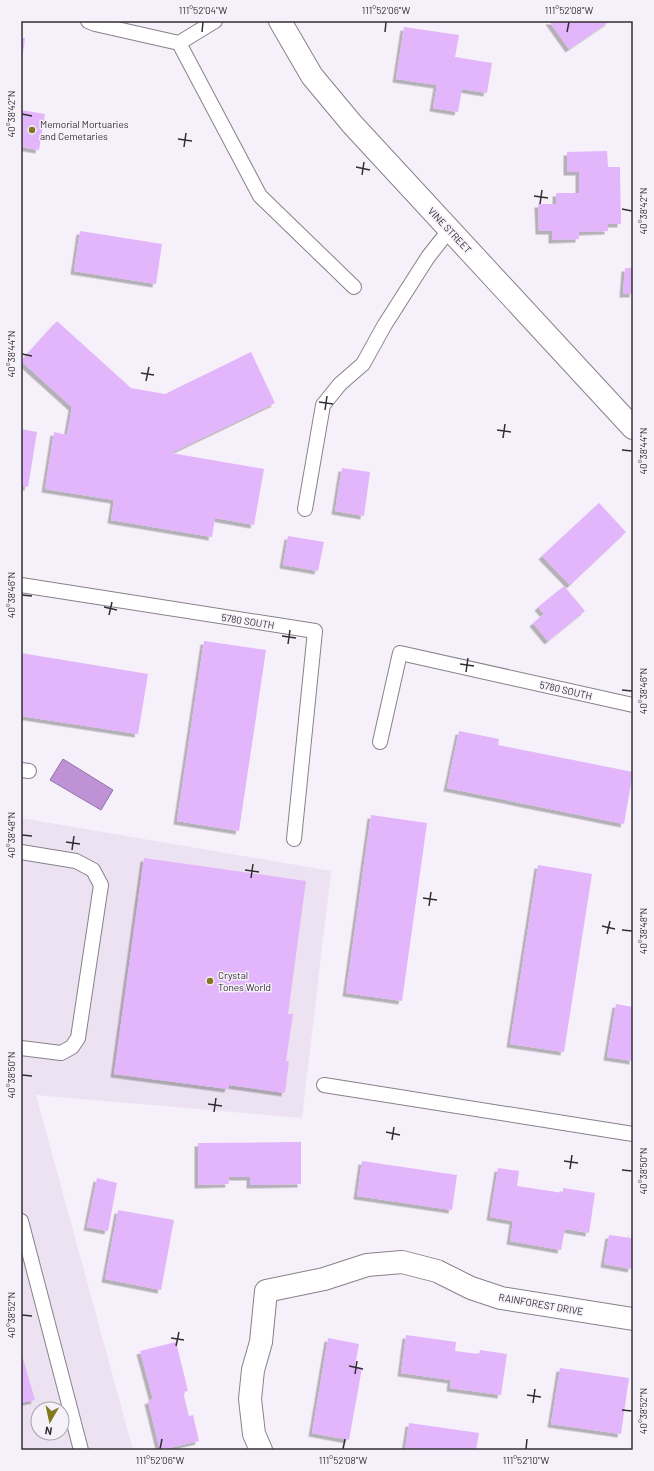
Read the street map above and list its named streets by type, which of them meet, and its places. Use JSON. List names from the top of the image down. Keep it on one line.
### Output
{"streets":{"street":["VINE STREET","RAINFOREST DRIVE"],"lane":["5780 SOUTH"]},"places":["Memorial Mortuaries and Cemetaries","Crystal Tones World"],"north":"bottom","coordinates":["111°52'04\"W","111°52'06\"W","111°52'08\"W","40°38'42\"N","40°38'44\"N","40°38'46\"N","40°38'48\"N","40°38'50\"N","40°38'52\"N","111°52'10\"W"]}
